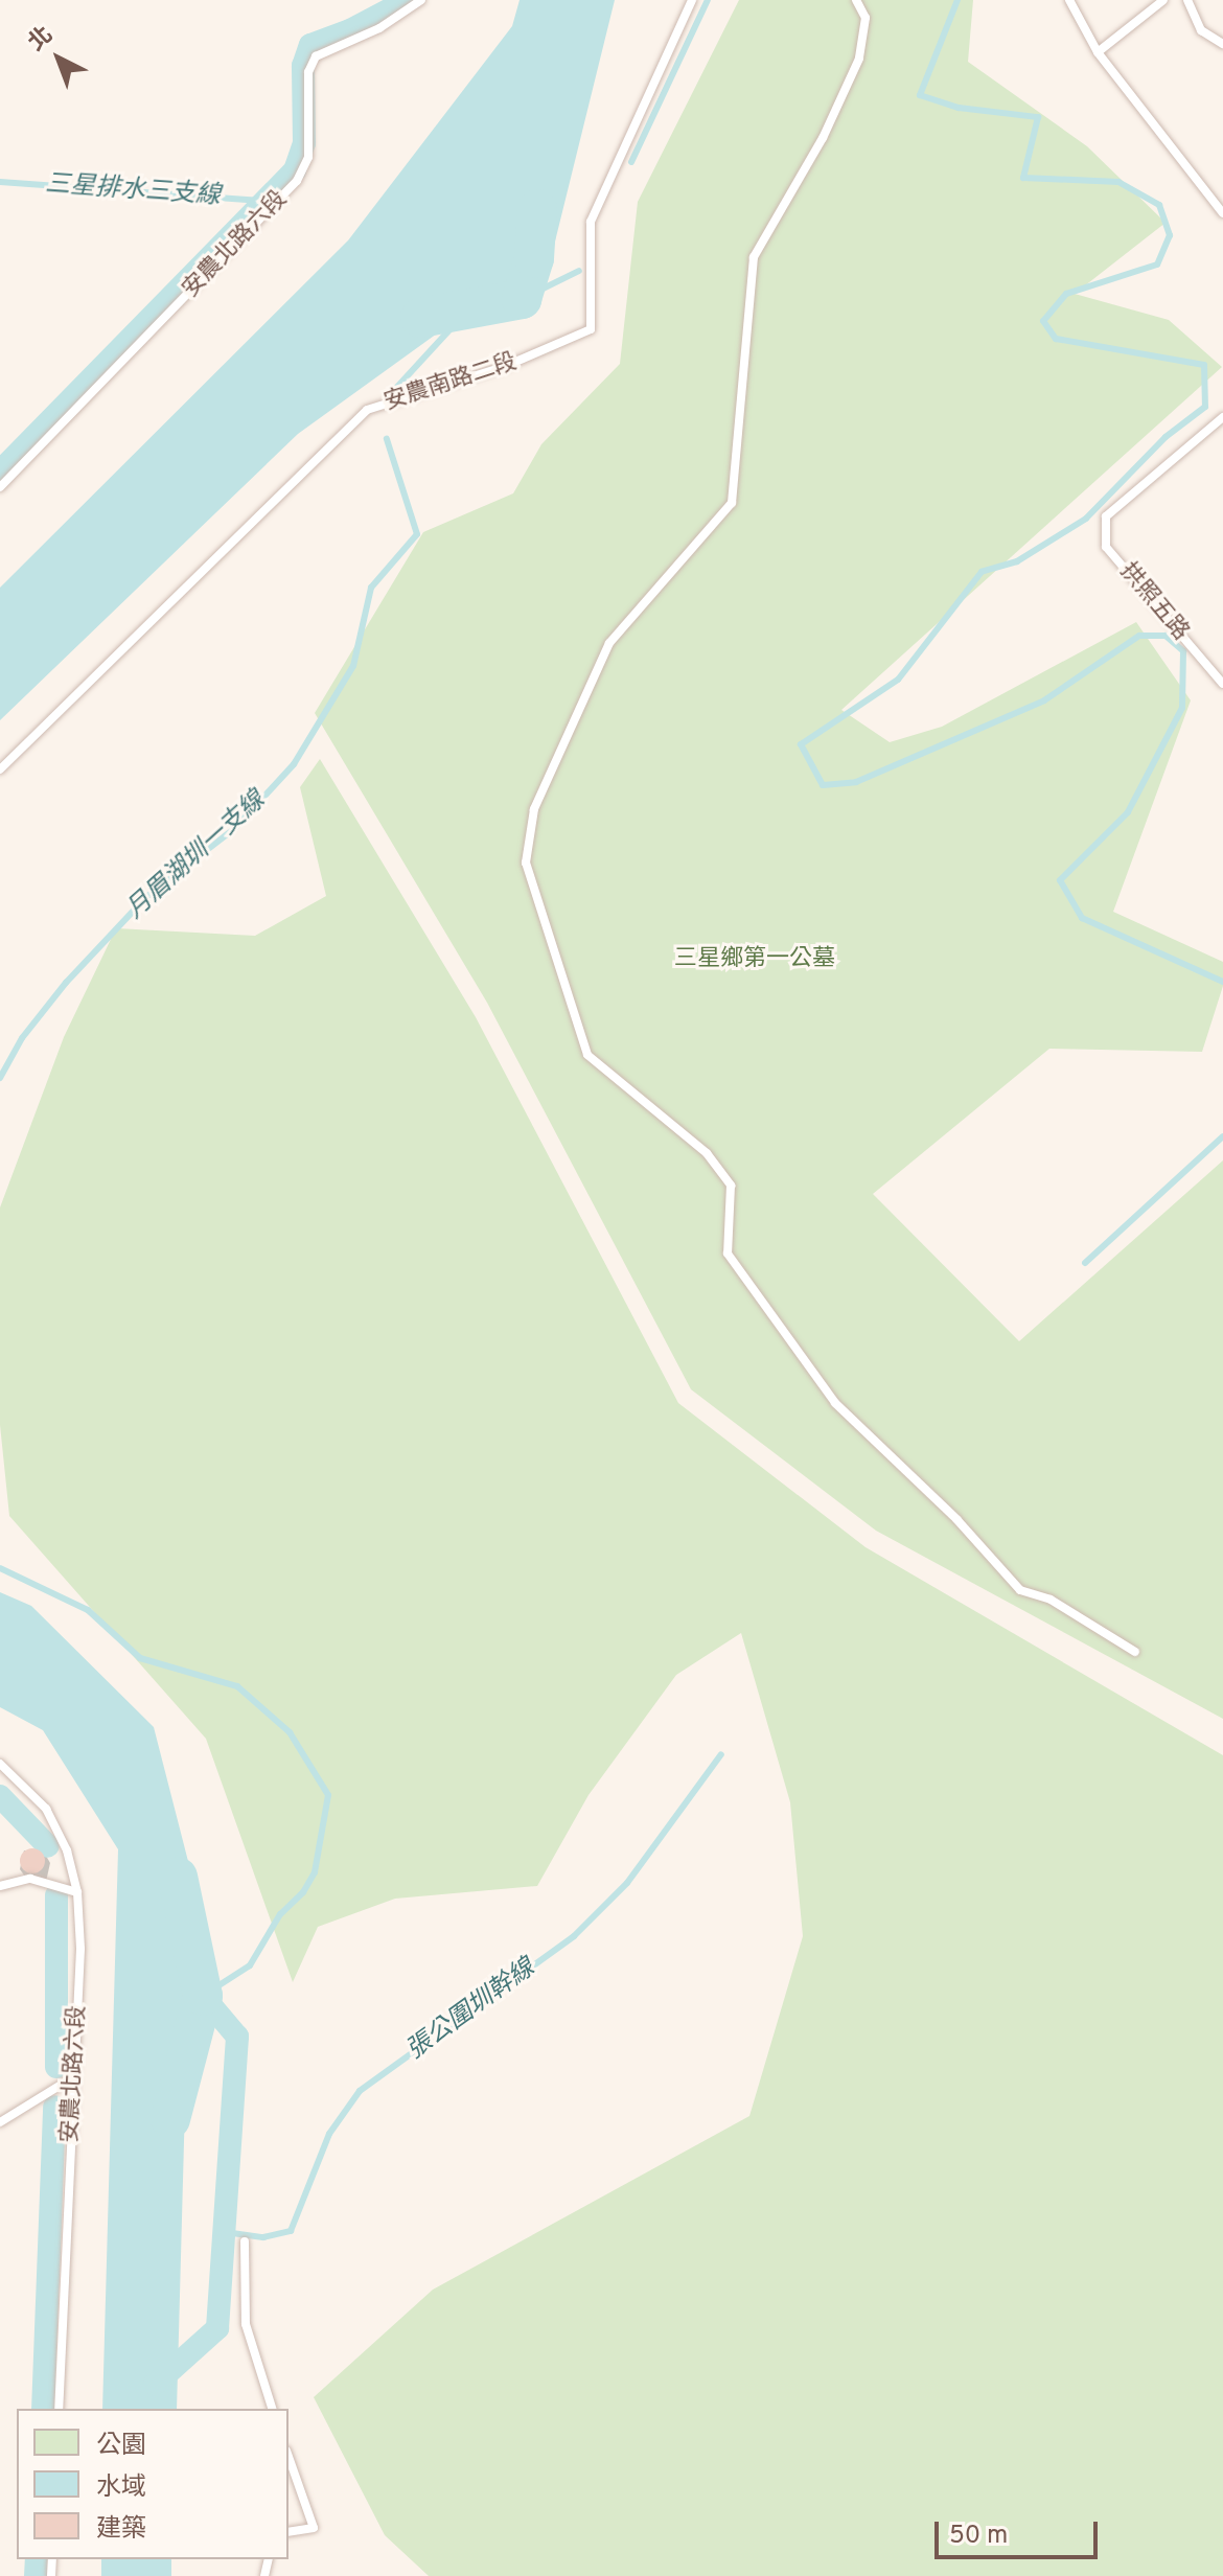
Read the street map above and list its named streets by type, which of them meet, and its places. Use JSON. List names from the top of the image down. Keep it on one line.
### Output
{"streets":{"lane":["安農北路六段","安農南路二段","拱照五路"]},"water":["三星排水三支線","月眉湖圳一支線","張公圍圳幹線"],"parks":["三星鄉第一公墓"],"legend":["公園","水域","建築"],"scale_bar":"50 m","north":"top left"}
